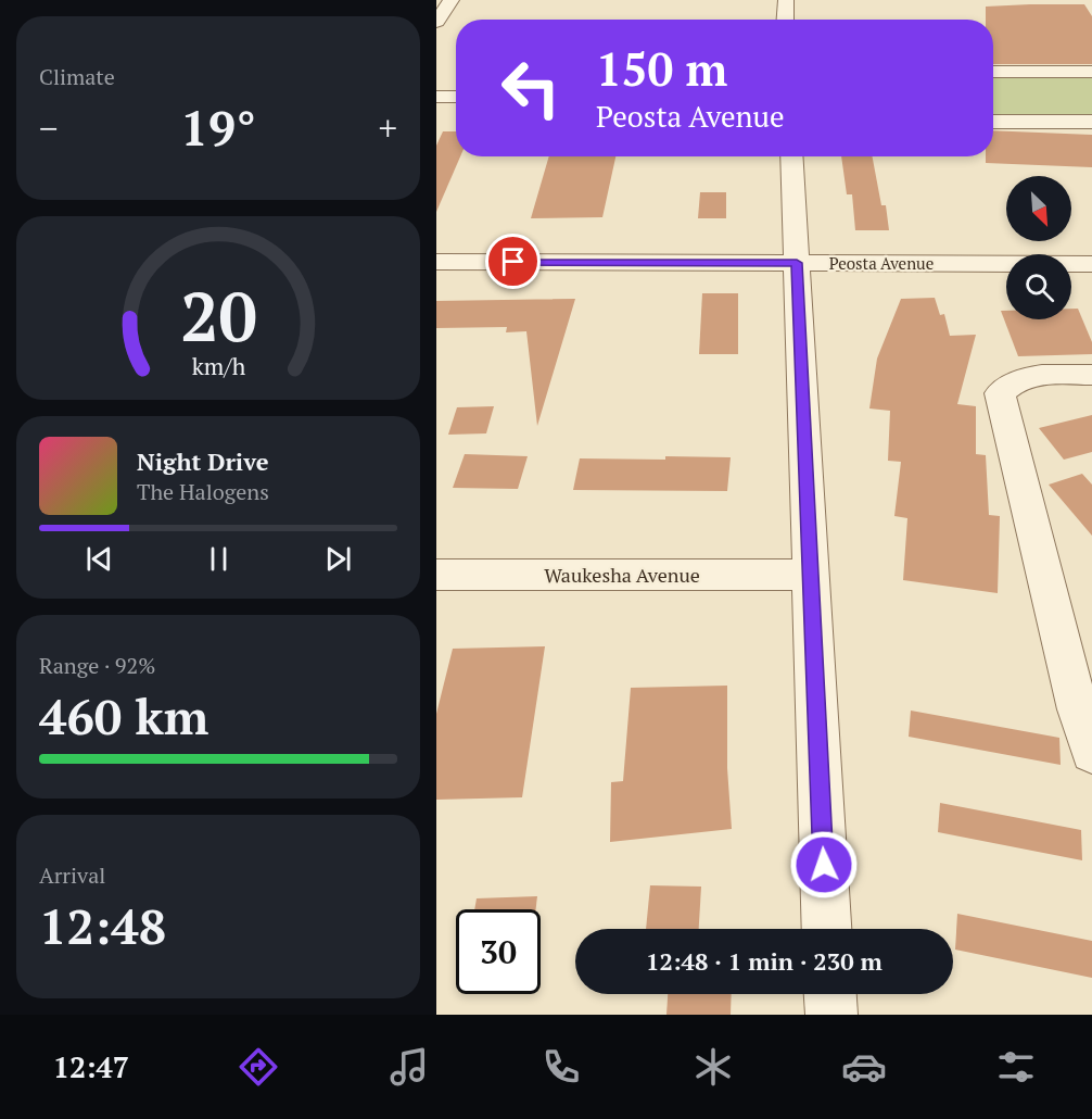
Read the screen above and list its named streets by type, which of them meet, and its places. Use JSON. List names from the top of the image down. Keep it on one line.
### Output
{"streets":{"street":["Peosta Avenue","Waukesha Avenue"]},"north":"bottom right","page":{"tile":["Climate",["Range · 92%","460 km"],["Arrival","12:48"]],"turn":["150 m","Peosta Avenue"],"heat":["−","19°","+"],"song":["Night Drive","The Halogens"],"limit":"30","trip":"12:48 · 1 min · 230 m","tabs":"12:47","gauge":["20","km/h"]}}
